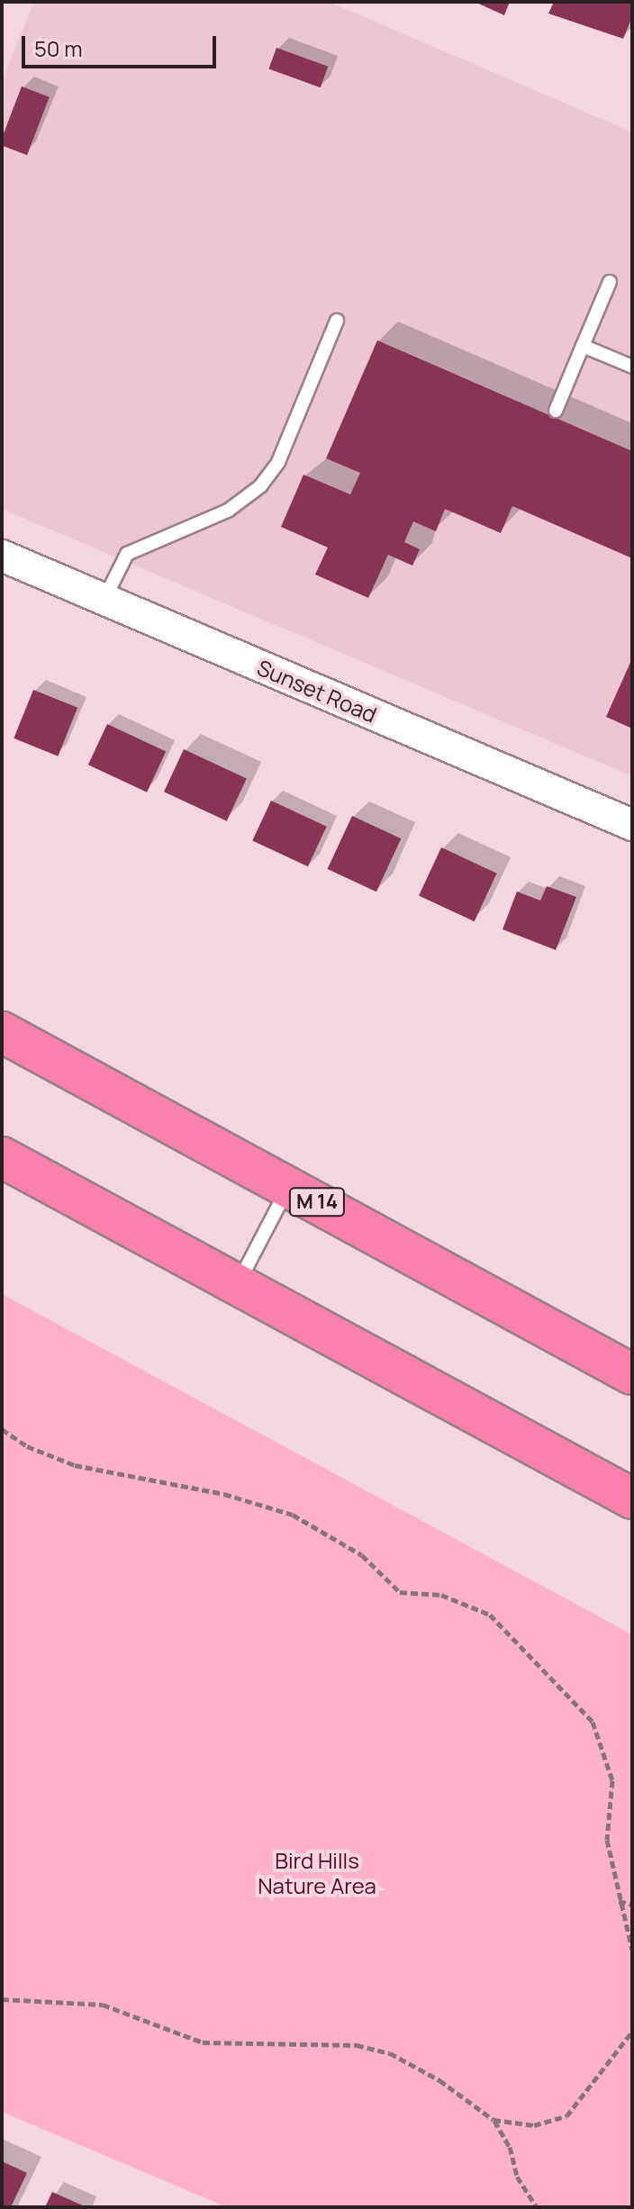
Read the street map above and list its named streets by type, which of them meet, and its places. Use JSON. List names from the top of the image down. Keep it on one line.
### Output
{"streets":{"highway":["M 14"],"street":["Sunset Road"]},"parks":["Bird Hills Nature Area"],"scale_bar":"50 m"}
